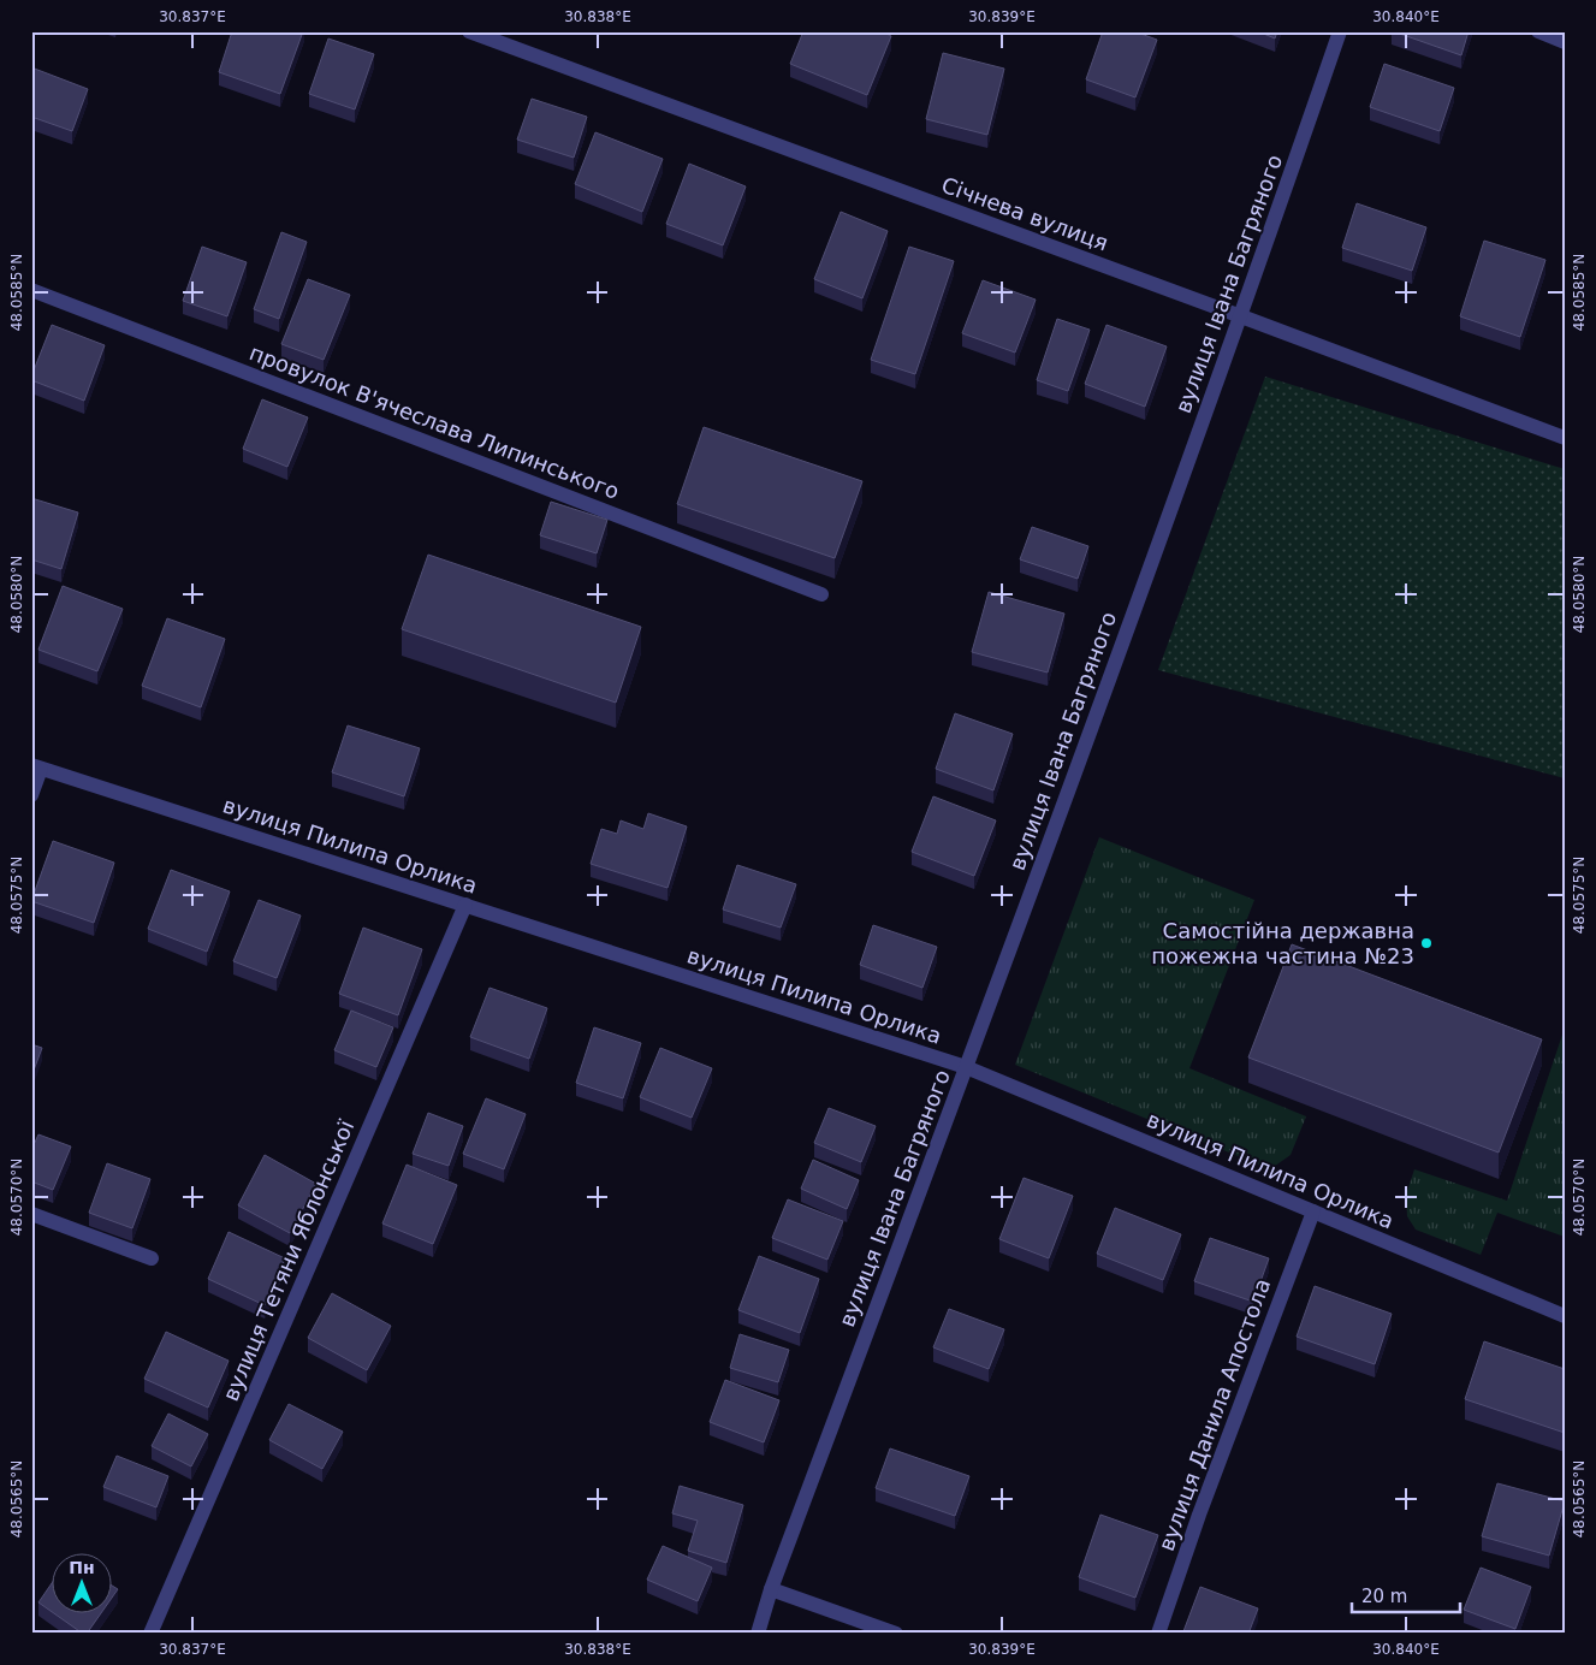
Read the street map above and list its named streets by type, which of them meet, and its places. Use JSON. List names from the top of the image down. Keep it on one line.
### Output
{"streets":{"street":["Січнева вулиця","вулиця Івана Багряного","провулок В'ячеслава Липинського","вулиця Пилипа Орлика","вулиця Тетяни Яблонської","вулиця Данила Апостола"]},"crossings":[["Січнева вулиця","вулиця Івана Багряного"],["вулиця Івана Багряного","вулиця Пилипа Орлика"],["вулиця Пилипа Орлика","вулиця Тетяни Яблонської"],["вулиця Пилипа Орлика","вулиця Данила Апостола"]],"places":["Самостійна державна пожежна частина №23"],"scale_bar":"20 m","north":"top","coordinates":["30.837°E","30.838°E","30.839°E","30.840°E","48.0585°N","48.0580°N","48.0575°N","48.0570°N","48.0565°N"]}
